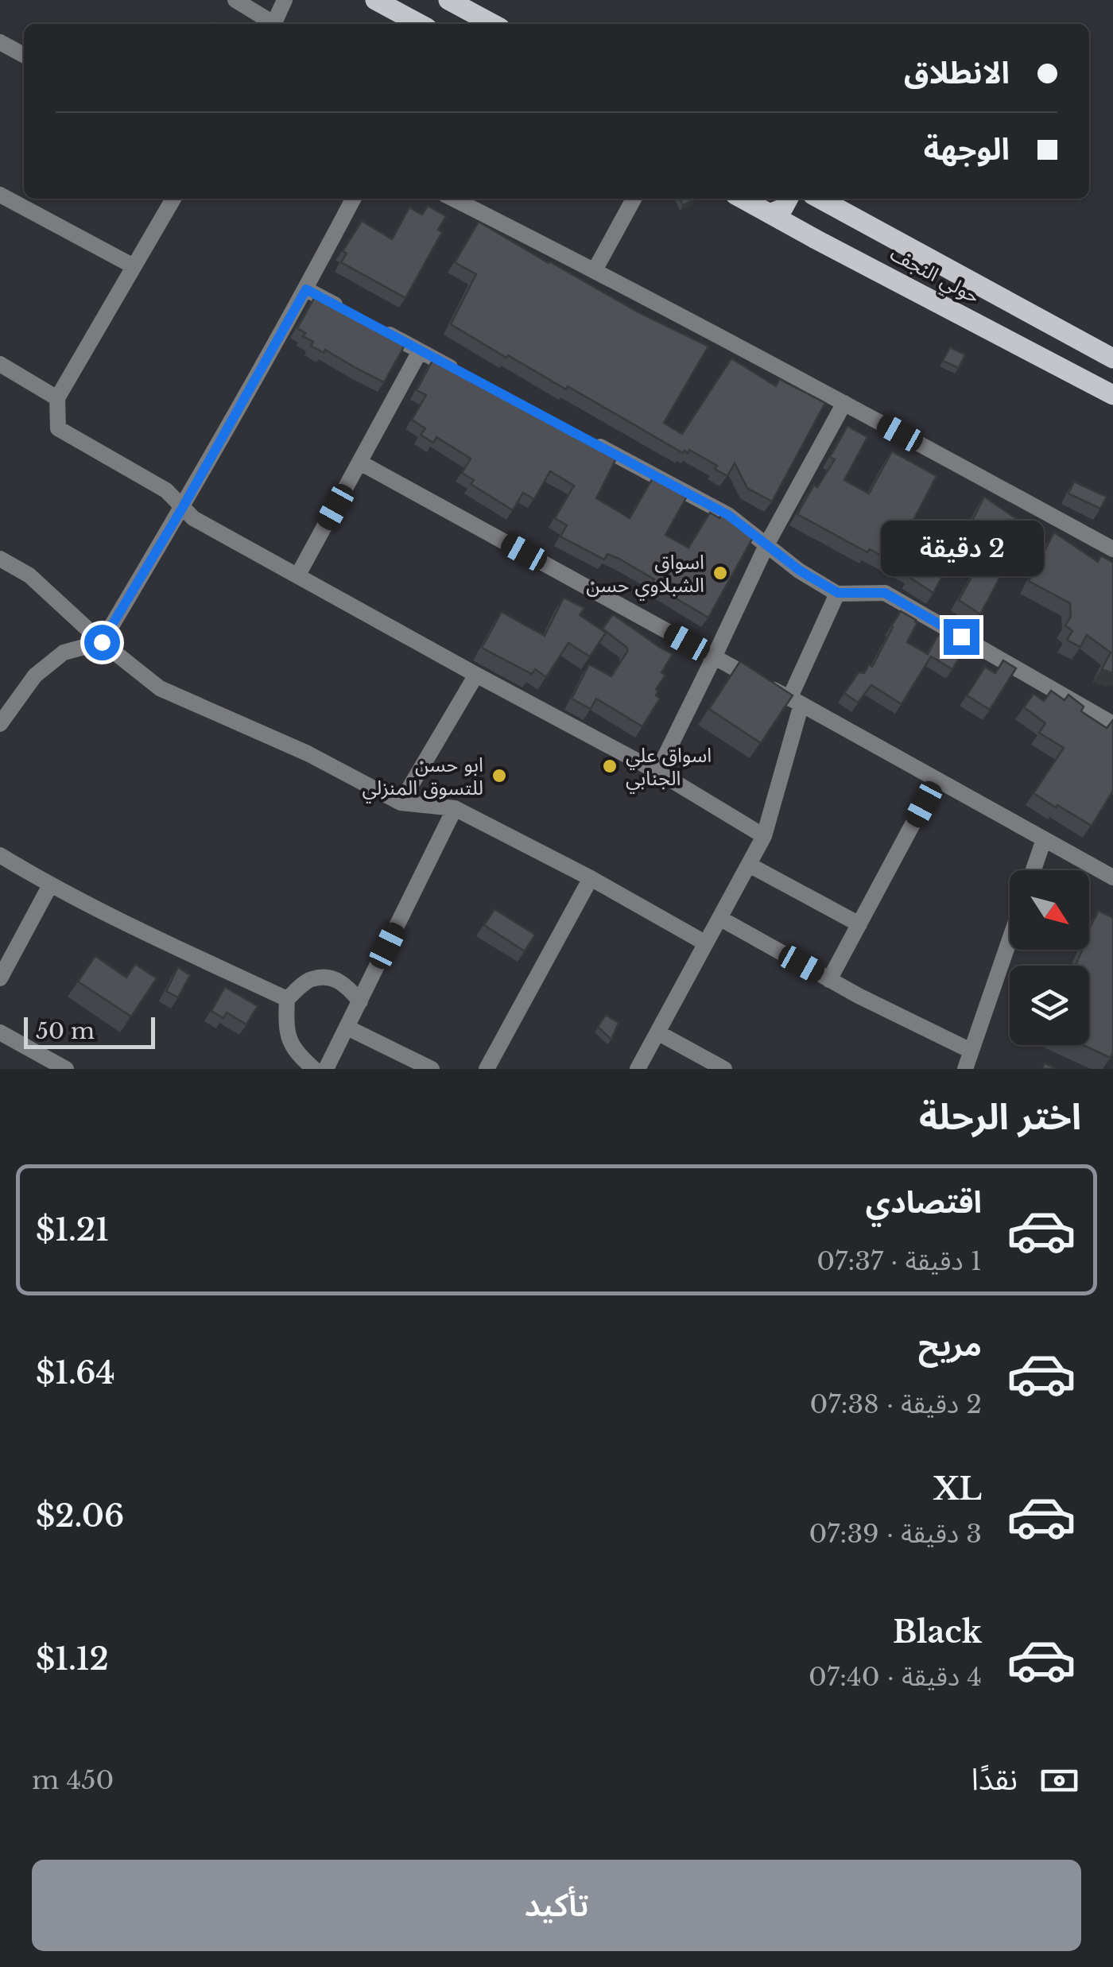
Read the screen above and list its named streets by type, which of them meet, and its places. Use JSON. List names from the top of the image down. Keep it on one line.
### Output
{"streets":{"main road":["حولي النجف"]},"places":["اسواق الشبلاوي حسن","اسواق علي الجنابي","ابو حسن للتسوق المنزلي"],"scale_bar":"50 m","north":"bottom right","page":{"banner":["الانطلاق","الوجهة"],"bubble":"2 دقيقة","scale":"50 m","heading":"اختر الرحلة","list":[{"name":"اقتصادي","note":"1 دقيقة · 07:37","value":"$1.21"},{"name":"مريح","note":"2 دقيقة · 07:38","value":"$1.64"},{"name":"XL","note":"3 دقيقة · 07:39","value":"$2.06"},{"name":"Black","note":"4 دقيقة · 07:40","value":"$1.12"}],"pay":["نقدًا","450 m"],"buttons":"تأكيد"}}
